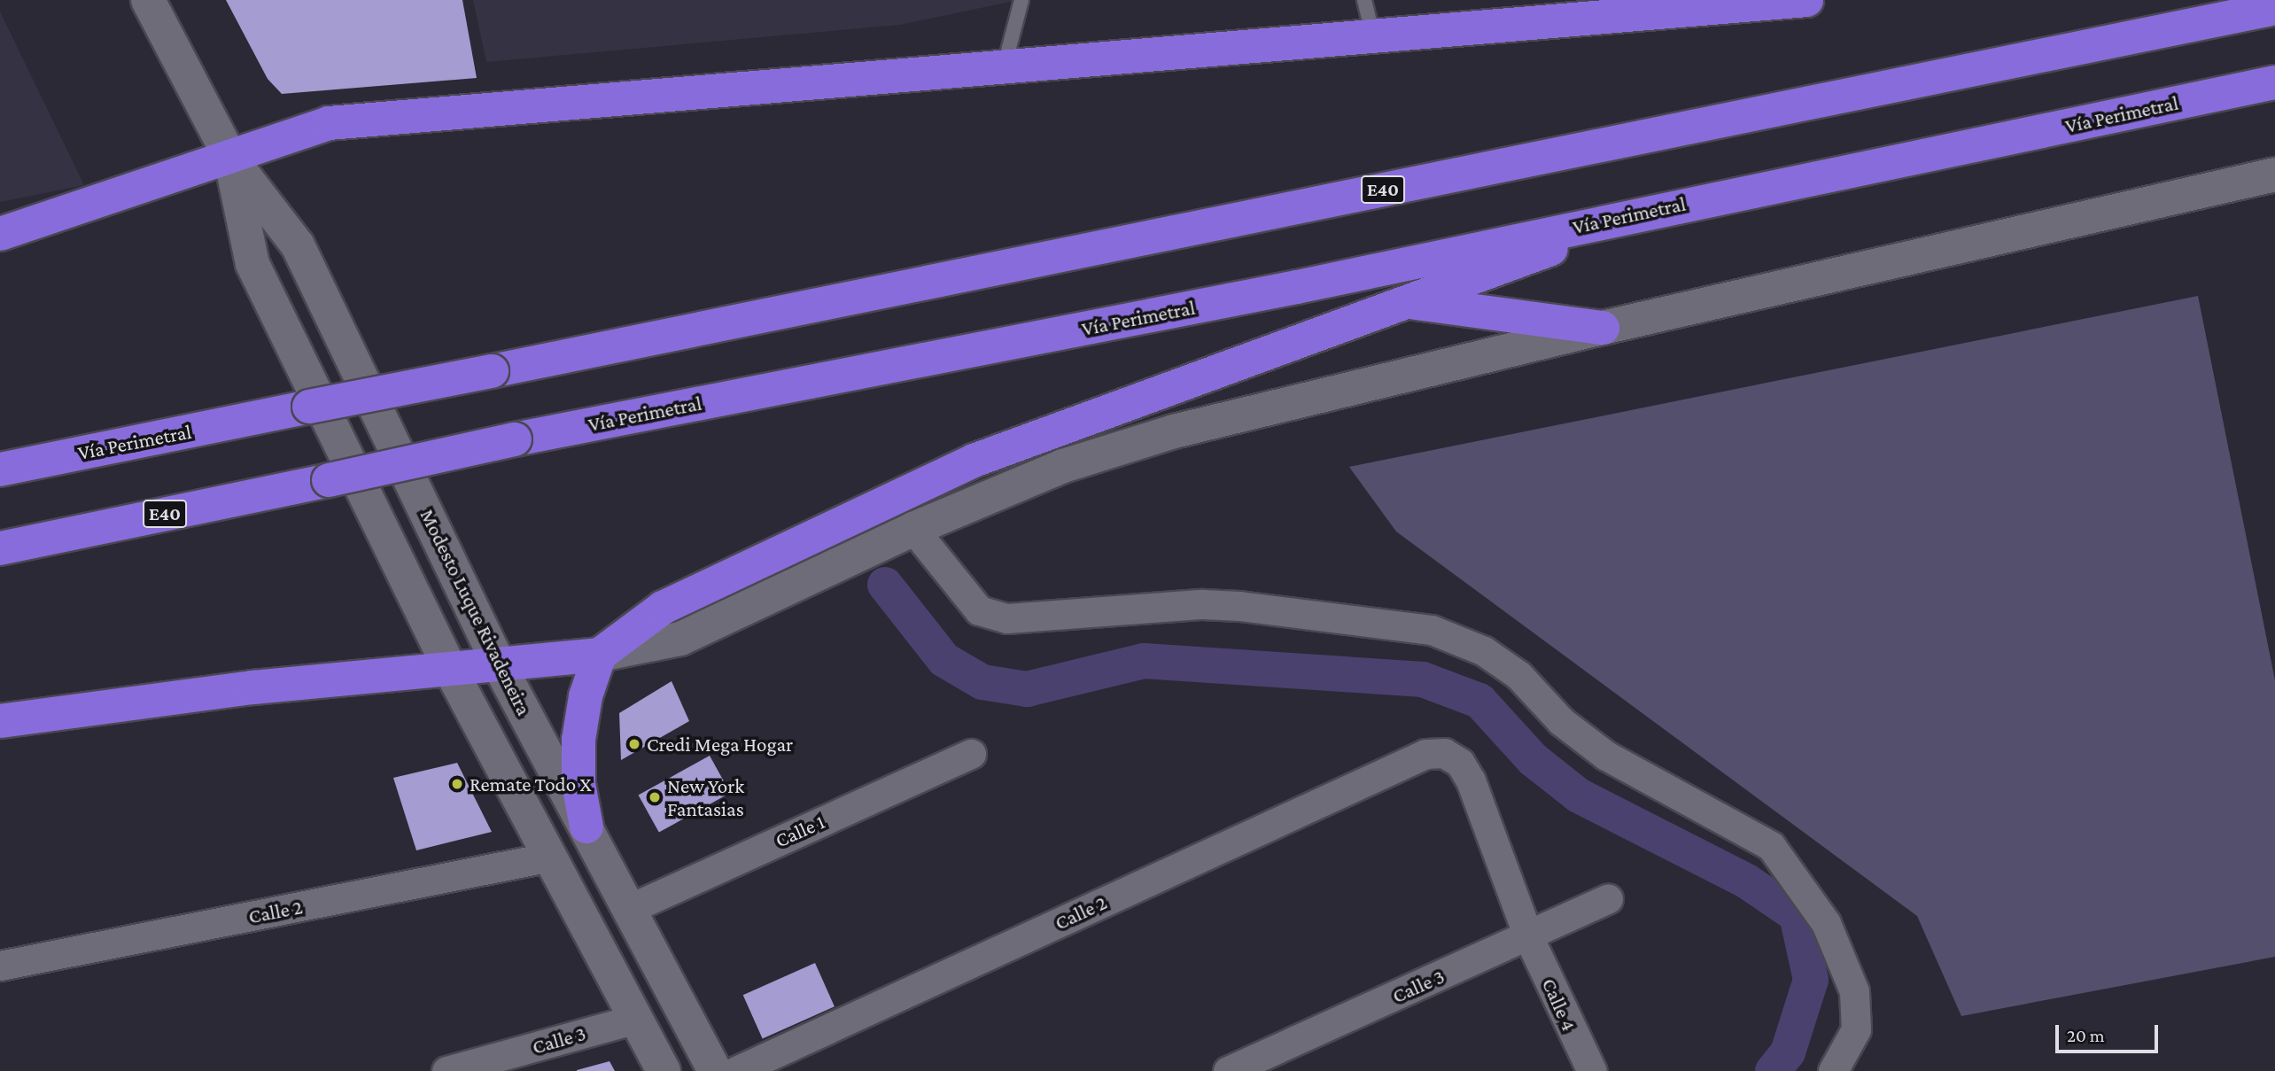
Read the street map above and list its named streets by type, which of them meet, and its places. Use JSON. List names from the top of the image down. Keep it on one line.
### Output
{"streets":{"highway":["Vía Perimetral","E40"],"street":["Modesto Luque Rivadeneira","Calle 1","Calle 2","Calle 3","Calle 4"]},"crossings":[["Modesto Luque Rivadeneira","Calle 1"],["Modesto Luque Rivadeneira","Calle 2"],["Modesto Luque Rivadeneira","Calle 3"],["Calle 2","Calle 4"],["Calle 3","Calle 4"]],"places":["Credi Mega Hogar","Remate Todo X","New York Fantasias"],"scale_bar":"20 m"}
